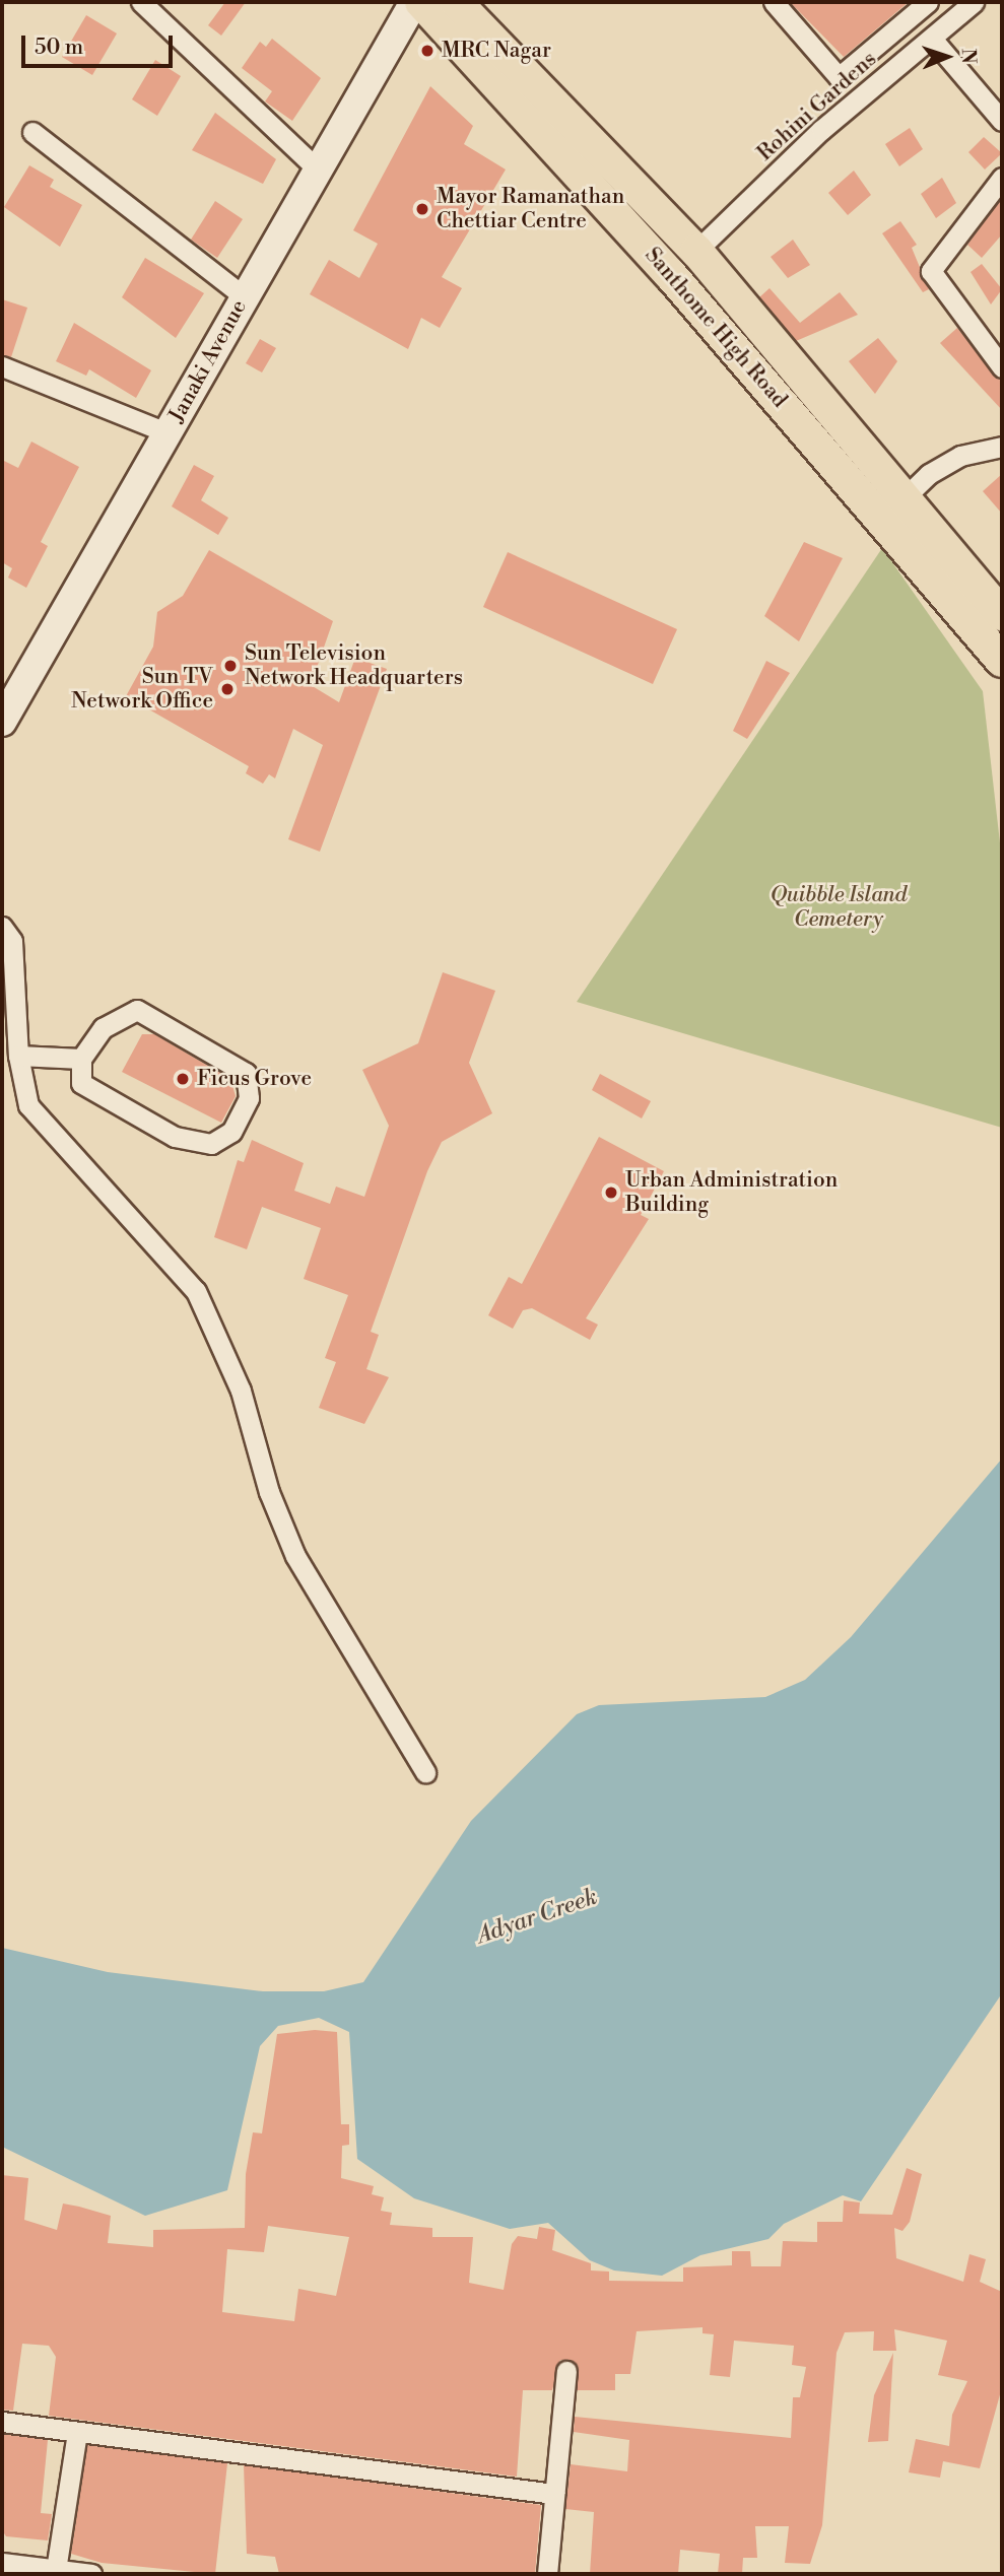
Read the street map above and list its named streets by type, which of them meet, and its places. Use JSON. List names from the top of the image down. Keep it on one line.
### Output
{"streets":{"main road":["Santhome High Road"],"street":["Rohini Gardens","Janaki Avenue"]},"crossings":[["Rohini Gardens","Santhome High Road"]],"water":["Adyar Creek"],"parks":["Quibble Island Cemetery"],"places":["MRC Nagar","Mayor Ramanathan Chettiar Centre","Sun Television Network Headquarters","Sun TV Network Office","Ficus Grove","Urban Administration Building"],"scale_bar":"50 m","north":"right"}
